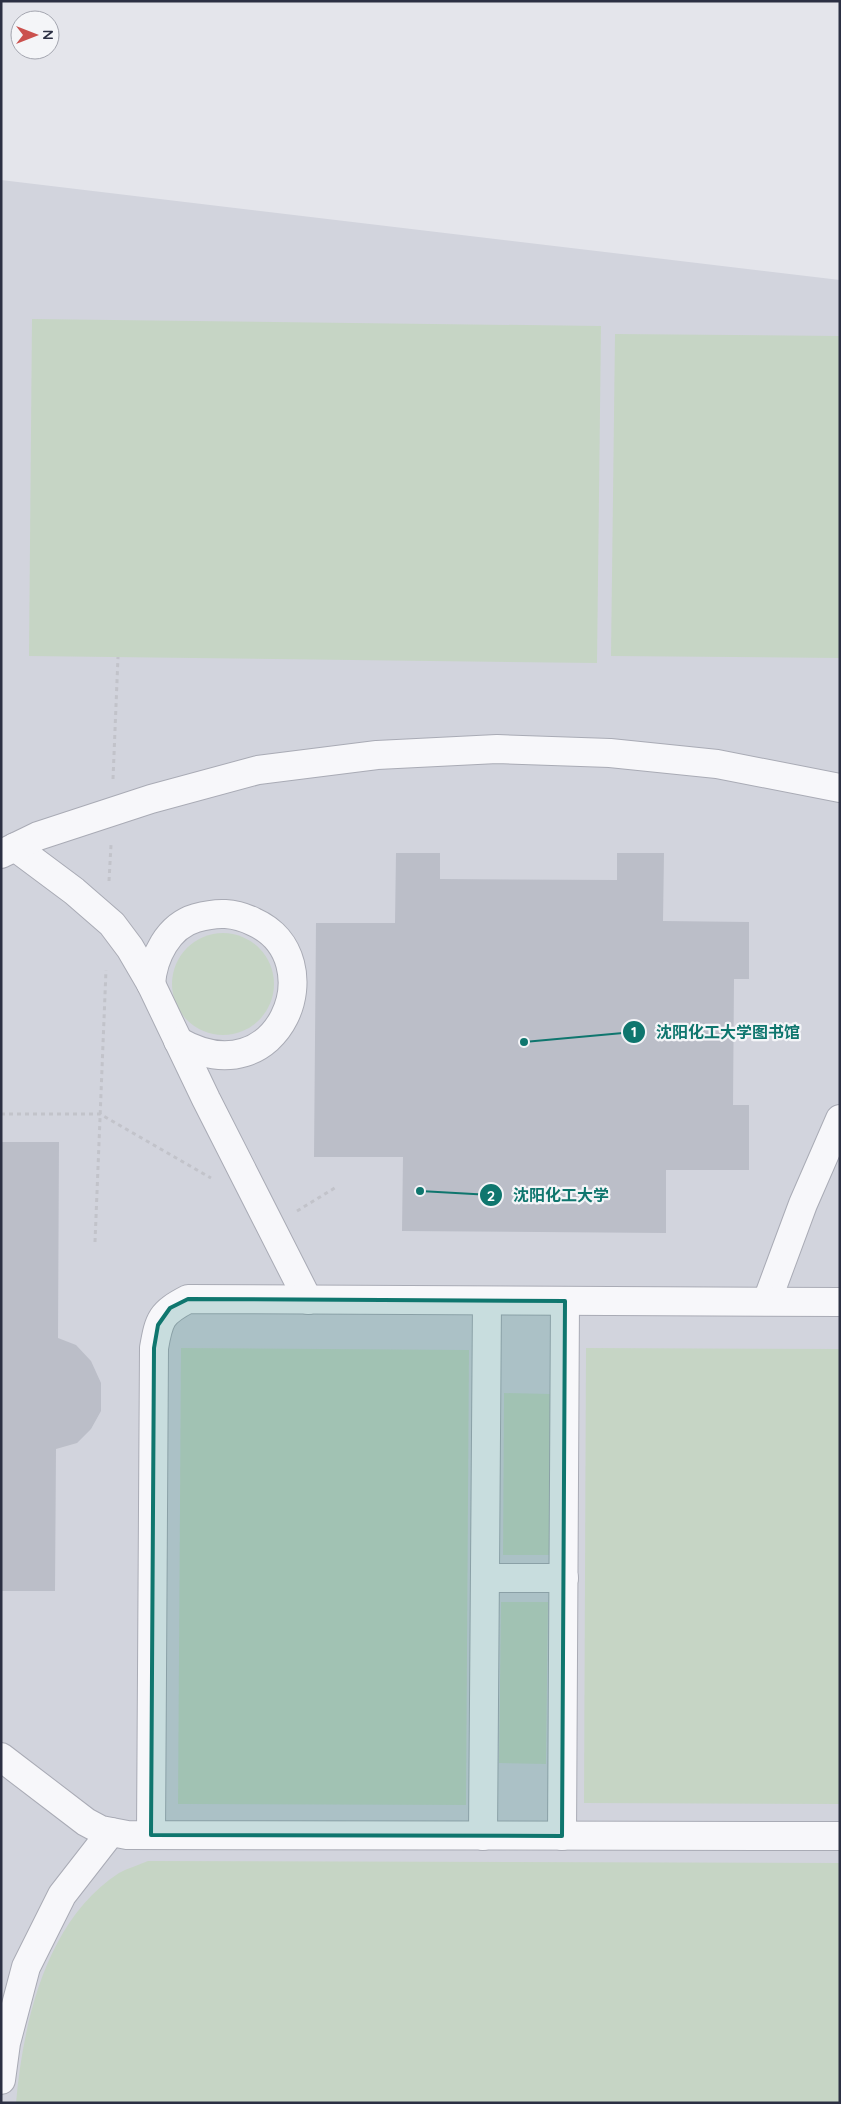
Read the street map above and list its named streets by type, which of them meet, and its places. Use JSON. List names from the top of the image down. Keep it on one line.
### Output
{"places":["沈阳化工大学图书馆","沈阳化工大学"],"north":"right"}
